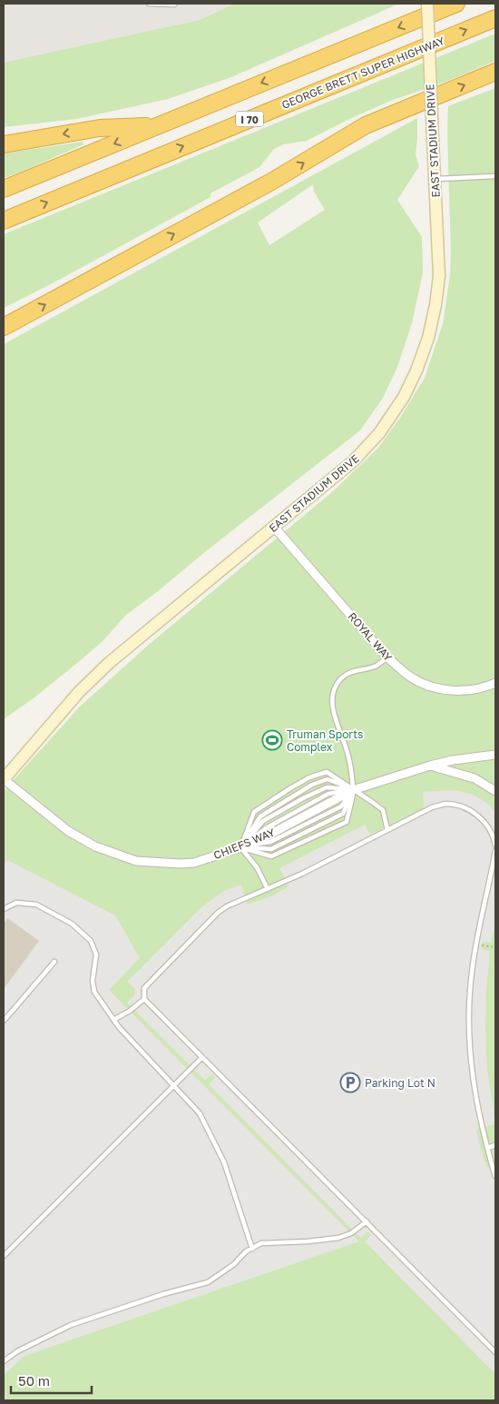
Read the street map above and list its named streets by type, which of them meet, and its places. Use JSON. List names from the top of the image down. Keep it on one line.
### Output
{"streets":{"highway":["GEORGE BRETT SUPER HIGHWAY","I 70"],"main road":["EAST STADIUM DRIVE"],"street":["ROYAL WAY","CHIEFS WAY"]},"crossings":[["EAST STADIUM DRIVE","ROYAL WAY"],["EAST STADIUM DRIVE","CHIEFS WAY"]],"places":{"sports":["Truman Sports Complex"],"parking":["Parking Lot N"]},"scale_bar":"50 m"}
